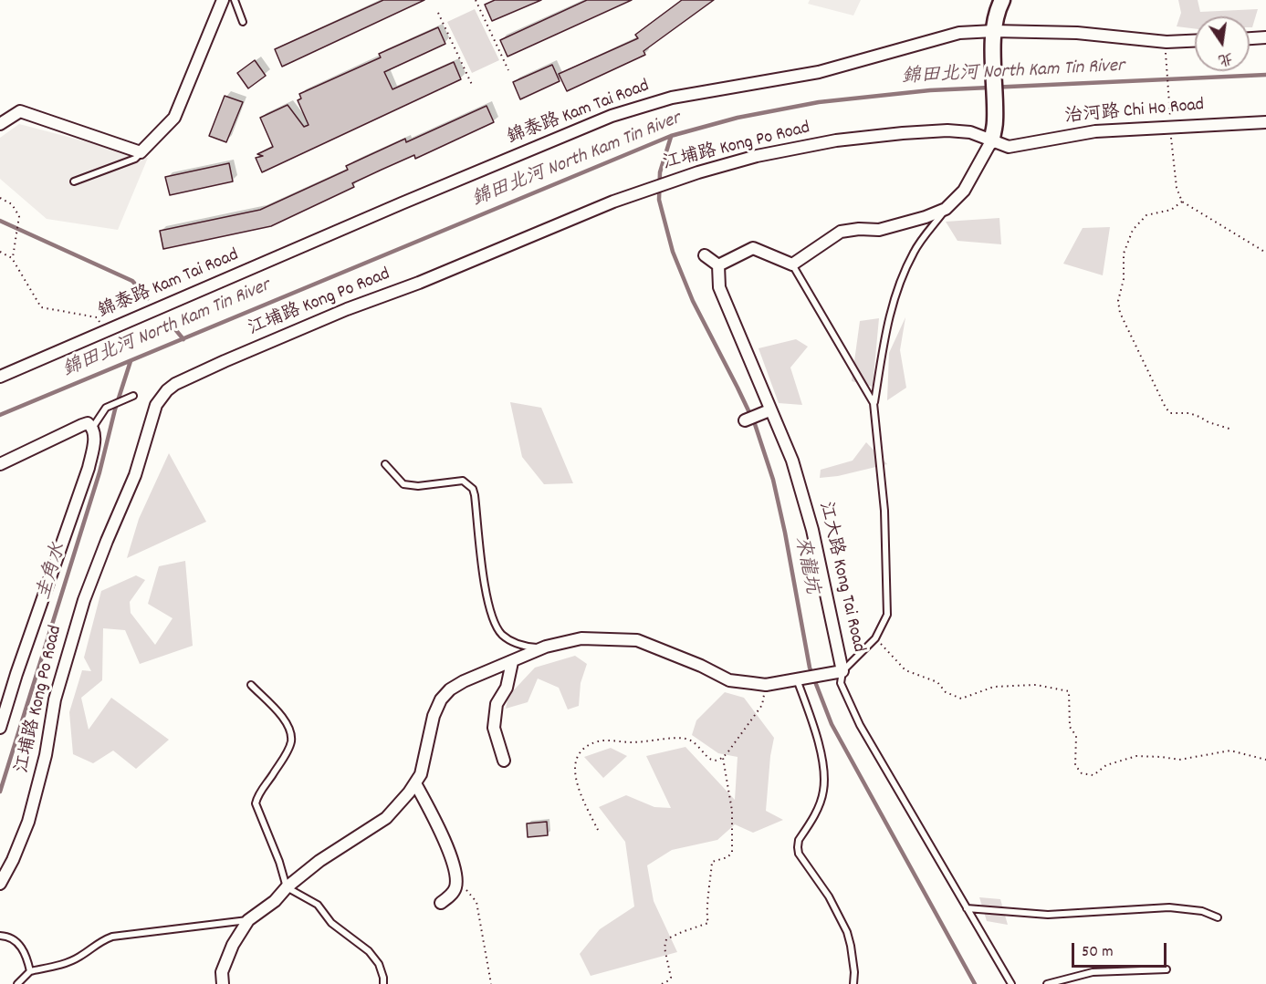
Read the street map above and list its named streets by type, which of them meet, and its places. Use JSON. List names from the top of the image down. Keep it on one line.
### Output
{"streets":{"street":["治河路 Chi Ho Road","錦泰路 Kam Tai Road","江埔路 Kong Po Road","江大路 Kong Tai Road"]},"crossings":[["治河路 Chi Ho Road","江埔路 Kong Po Road"]],"water":["錦田北河 North Kam Tin River","來龍坑","圭角水"],"scale_bar":"50 m","north":"bottom"}
